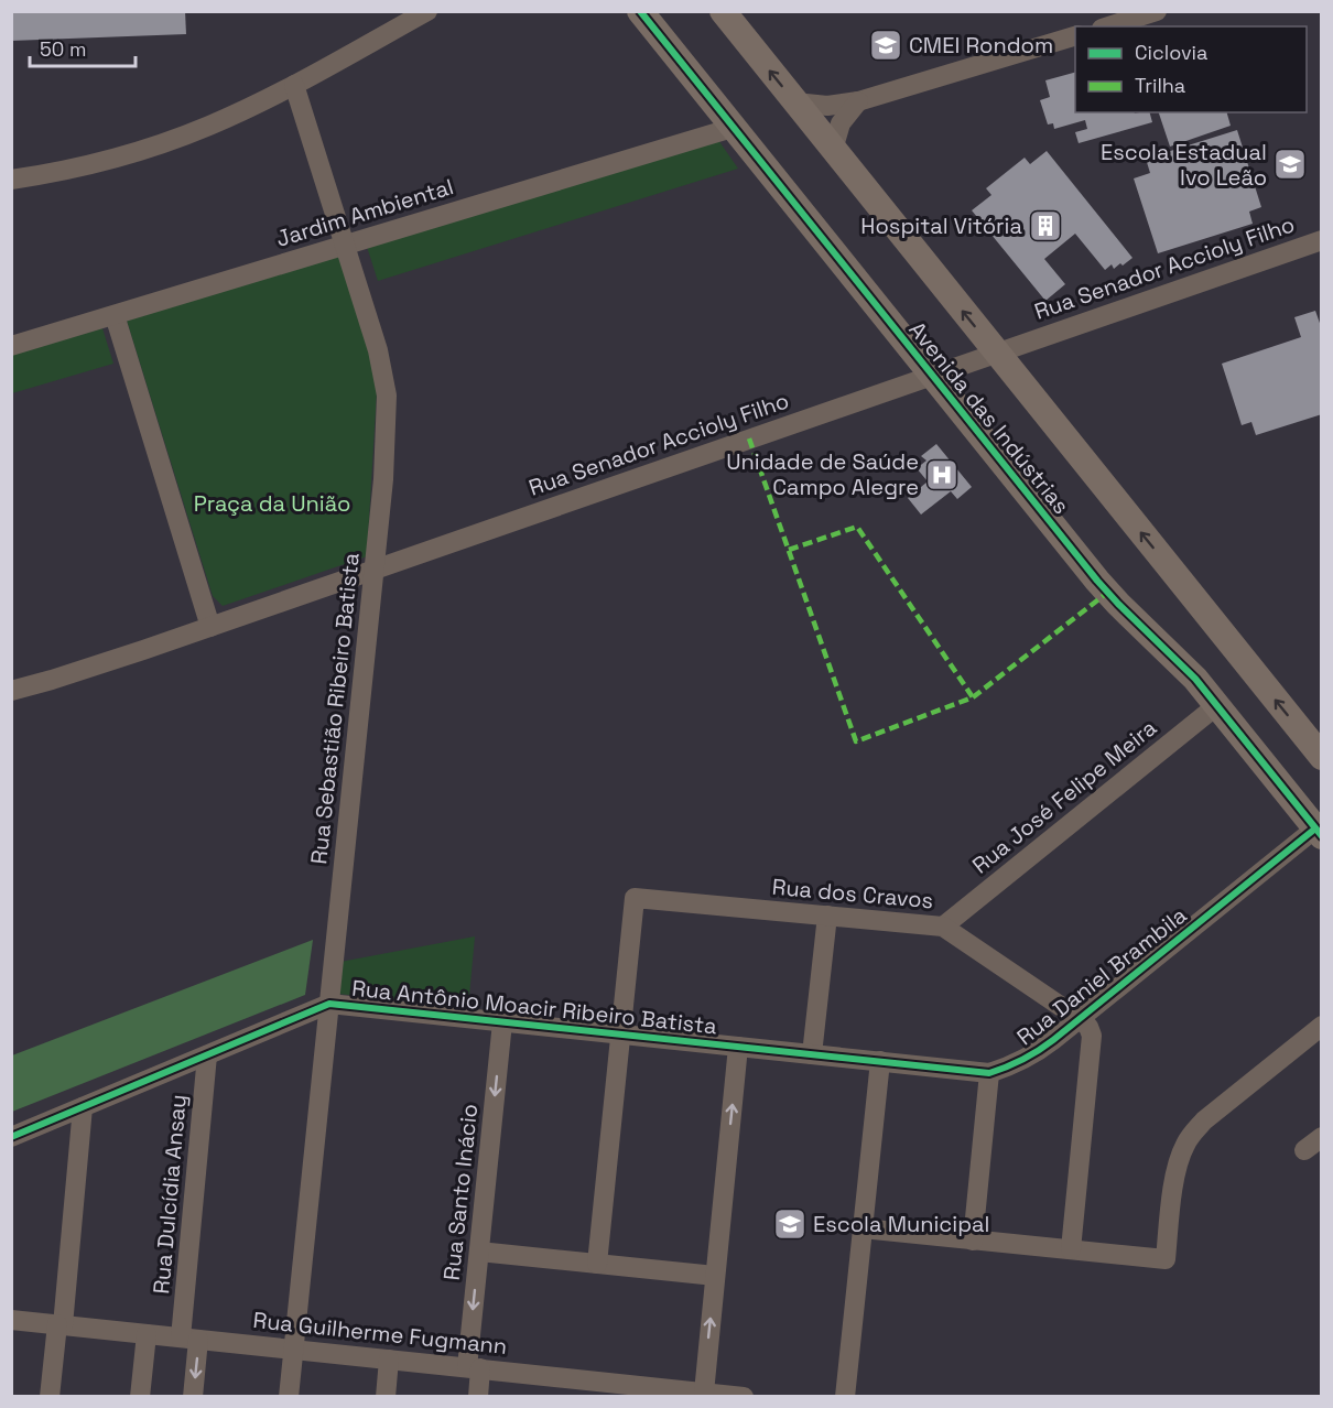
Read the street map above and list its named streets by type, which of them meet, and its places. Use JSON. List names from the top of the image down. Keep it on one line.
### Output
{"streets":{"main road":["Avenida das Indústrias"],"street":["Jardim Ambiental","Rua Senador Accioly Filho","Rua Sebastião Ribeiro Batista","Rua José Felipe Meira","Rua dos Cravos","Rua Daniel Brambila","Rua Antônio Moacir Ribeiro Batista","Rua Santo Inácio","Rua Dulcídia Ansay","Rua Guilherme Fugmann"]},"crossings":[["Jardim Ambiental","Avenida das Indústrias"],["Jardim Ambiental","Rua Sebastião Ribeiro Batista"],["Rua Senador Accioly Filho","Avenida das Indústrias"],["Rua Senador Accioly Filho","Rua Sebastião Ribeiro Batista"],["Avenida das Indústrias","Rua José Felipe Meira"],["Avenida das Indústrias","Rua Daniel Brambila"],["Rua Sebastião Ribeiro Batista","Rua Antônio Moacir Ribeiro Batista"],["Rua Sebastião Ribeiro Batista","Rua Guilherme Fugmann"],["Rua José Felipe Meira","Rua dos Cravos"],["Rua dos Cravos","Rua Daniel Brambila"],["Rua dos Cravos","Rua Antônio Moacir Ribeiro Batista"],["Rua Daniel Brambila","Rua Antônio Moacir Ribeiro Batista"],["Rua Antônio Moacir Ribeiro Batista","Rua Santo Inácio"],["Rua Antônio Moacir Ribeiro Batista","Rua Dulcídia Ansay"],["Rua Santo Inácio","Rua Guilherme Fugmann"],["Rua Dulcídia Ansay","Rua Guilherme Fugmann"]],"parks":["Praça da União"],"places":{"school or university":["CMEI Rondom","Escola Estadual Ivo Leão","Escola Municipal"],"building":["Hospital Vitória"],"hospital":["Unidade de Saúde Campo Alegre"]},"legend":["Ciclovia","Trilha"],"scale_bar":"50 m"}
